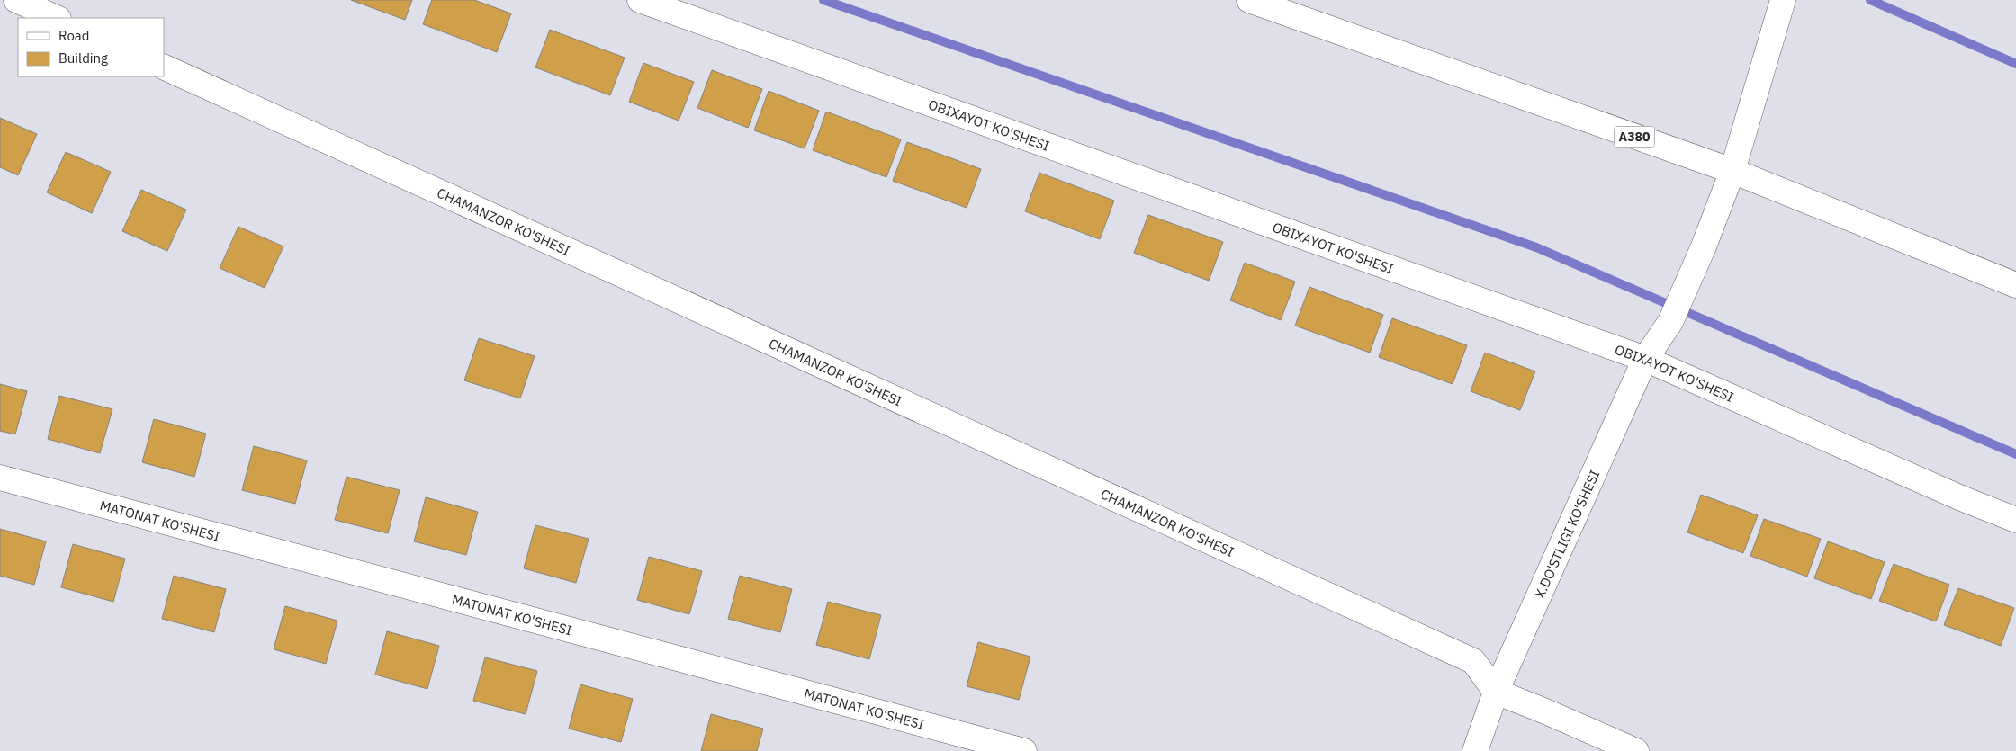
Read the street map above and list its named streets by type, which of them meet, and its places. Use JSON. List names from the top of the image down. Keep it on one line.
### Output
{"streets":{"main road":["OBIXAYOT KO'SHESI","A380","CHAMANZOR KO'SHESI","MATONAT KO'SHESI","X.DO'STLIGI KO'SHESI"]},"crossings":[["OBIXAYOT KO'SHESI","X.DO'STLIGI KO'SHESI"],["A380","X.DO'STLIGI KO'SHESI"],["CHAMANZOR KO'SHESI","X.DO'STLIGI KO'SHESI"]],"legend":["Road","Building"]}
